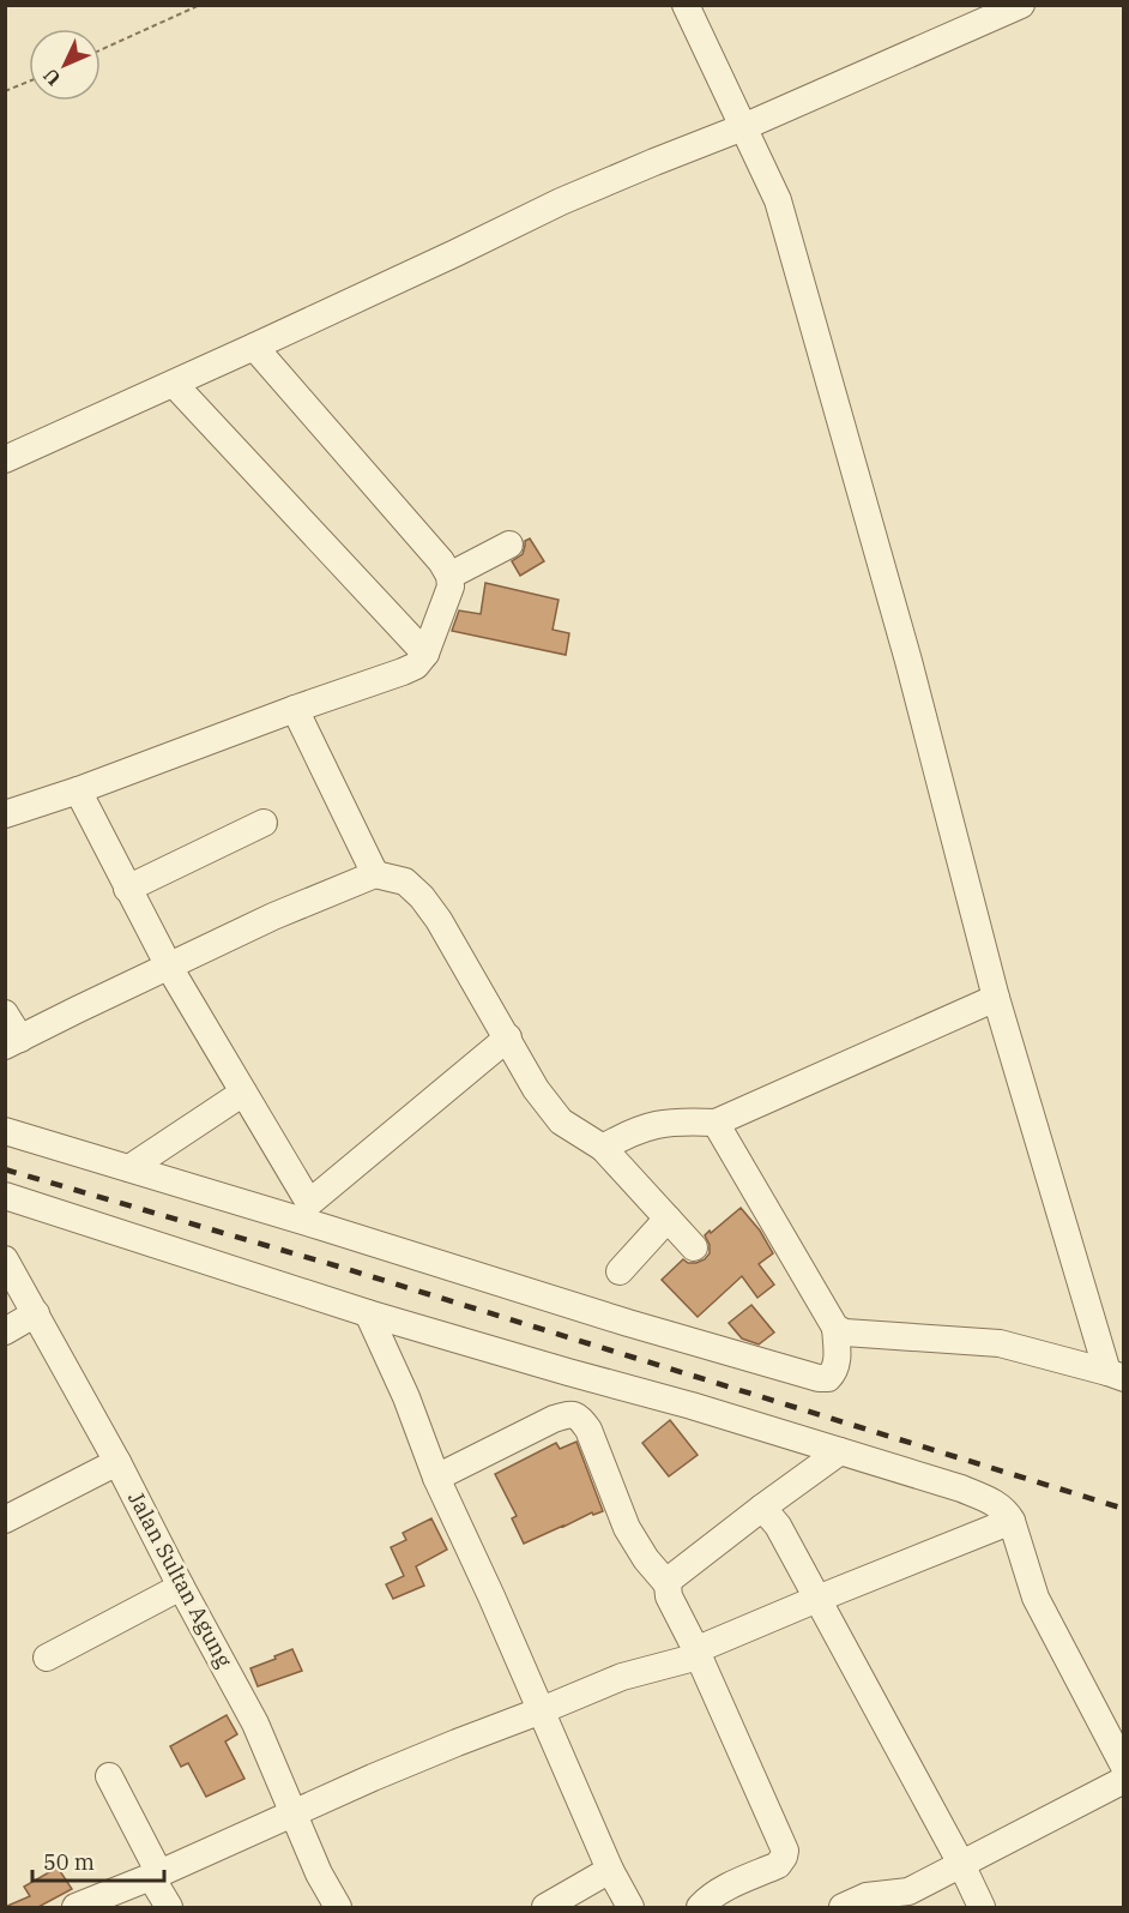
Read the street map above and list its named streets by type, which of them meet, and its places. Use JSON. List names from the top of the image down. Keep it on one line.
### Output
{"streets":{"street":["Jalan Sultan Agung"]},"scale_bar":"50 m","north":"bottom left"}
